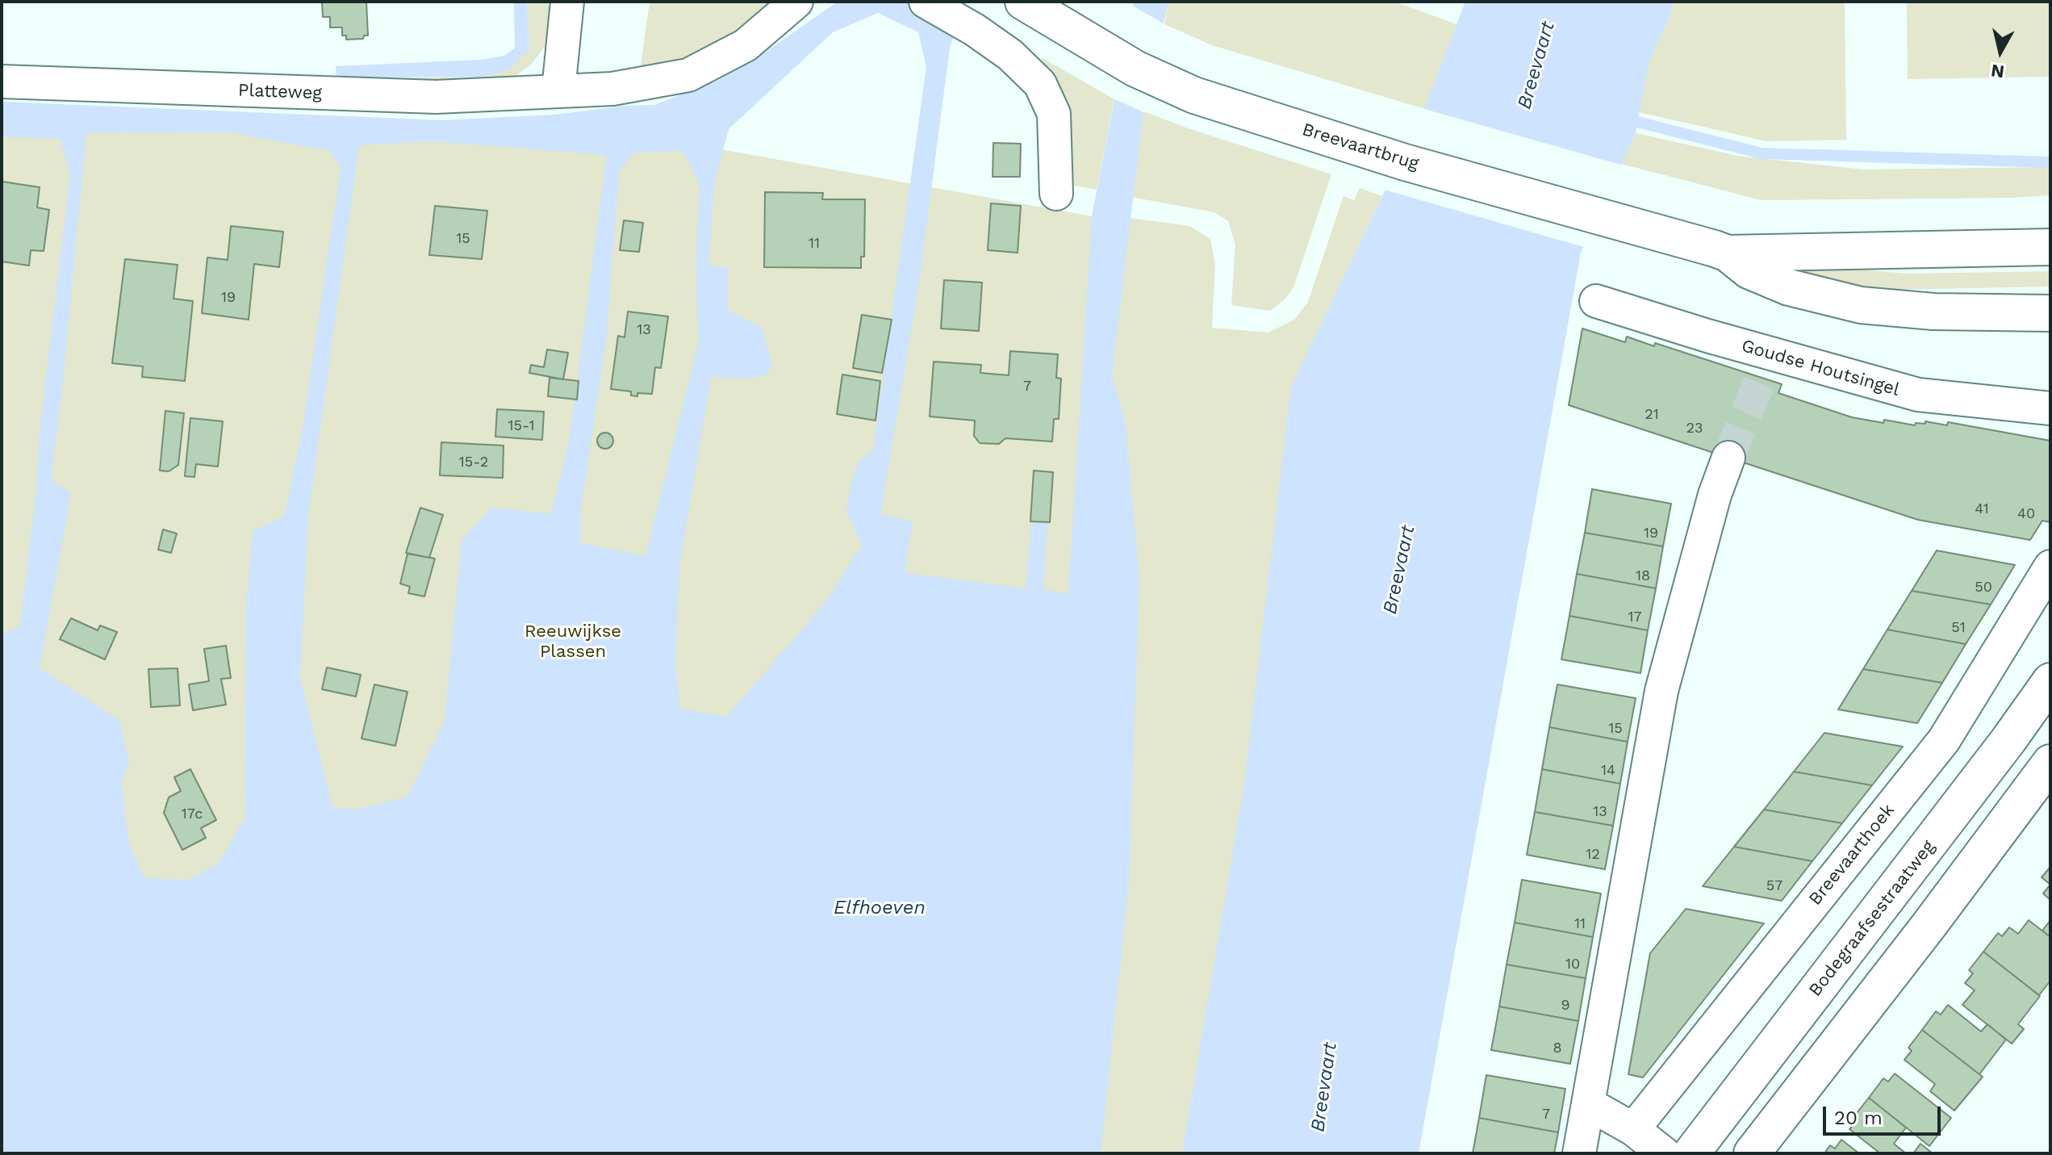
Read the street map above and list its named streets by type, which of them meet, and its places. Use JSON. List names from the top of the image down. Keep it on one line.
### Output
{"streets":{"main road":["Breevaartbrug","Bodegraafsestraatweg"],"street":["Platteweg","Goudse Houtsingel","Breevaarthoek"]},"water":["Breevaart","Elfhoeven"],"parks":["Reeuwijkse Plassen"],"house_numbers":["15","11","19","13","7","21","15-1","23","15-2","41","40","19","18","50","17","51","15","14","13","17c","12","57","11","10","9","8","7"],"scale_bar":"20 m","north":"bottom"}
